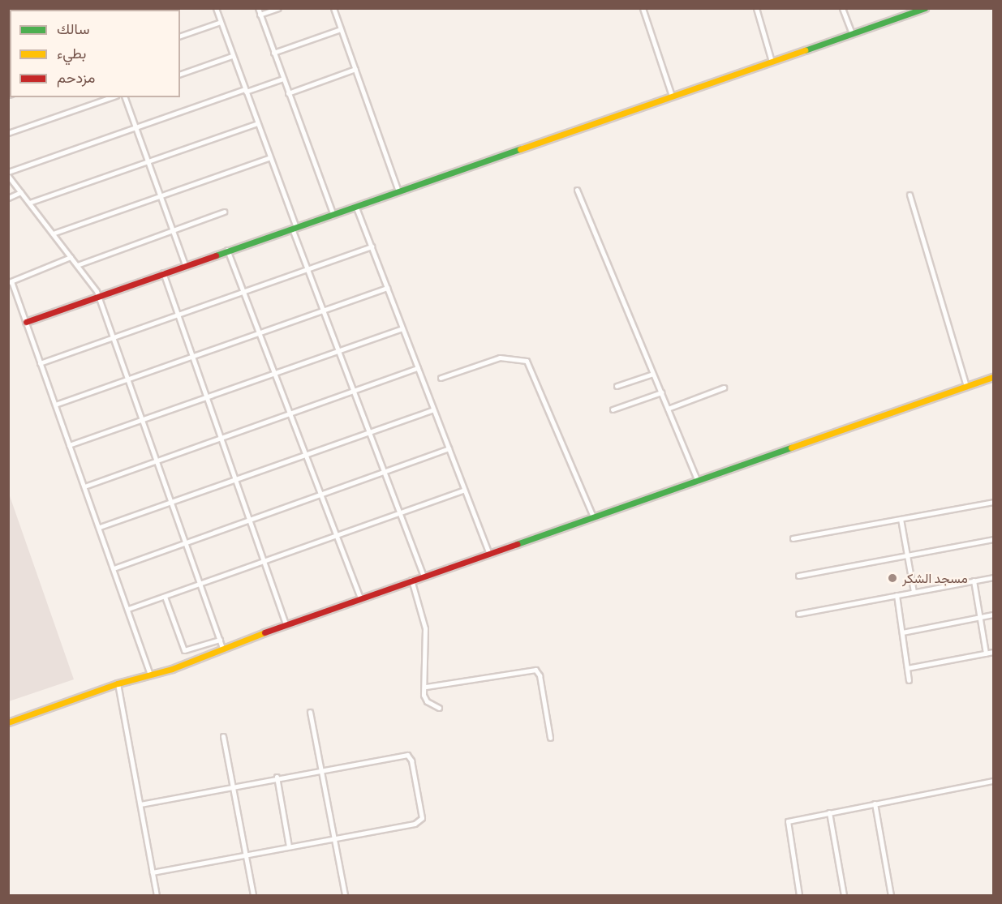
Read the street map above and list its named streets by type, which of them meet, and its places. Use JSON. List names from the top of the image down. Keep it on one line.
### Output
{"places":["مسجد الشكر"],"legend":["سالك","بطيء","مزدحم"]}
